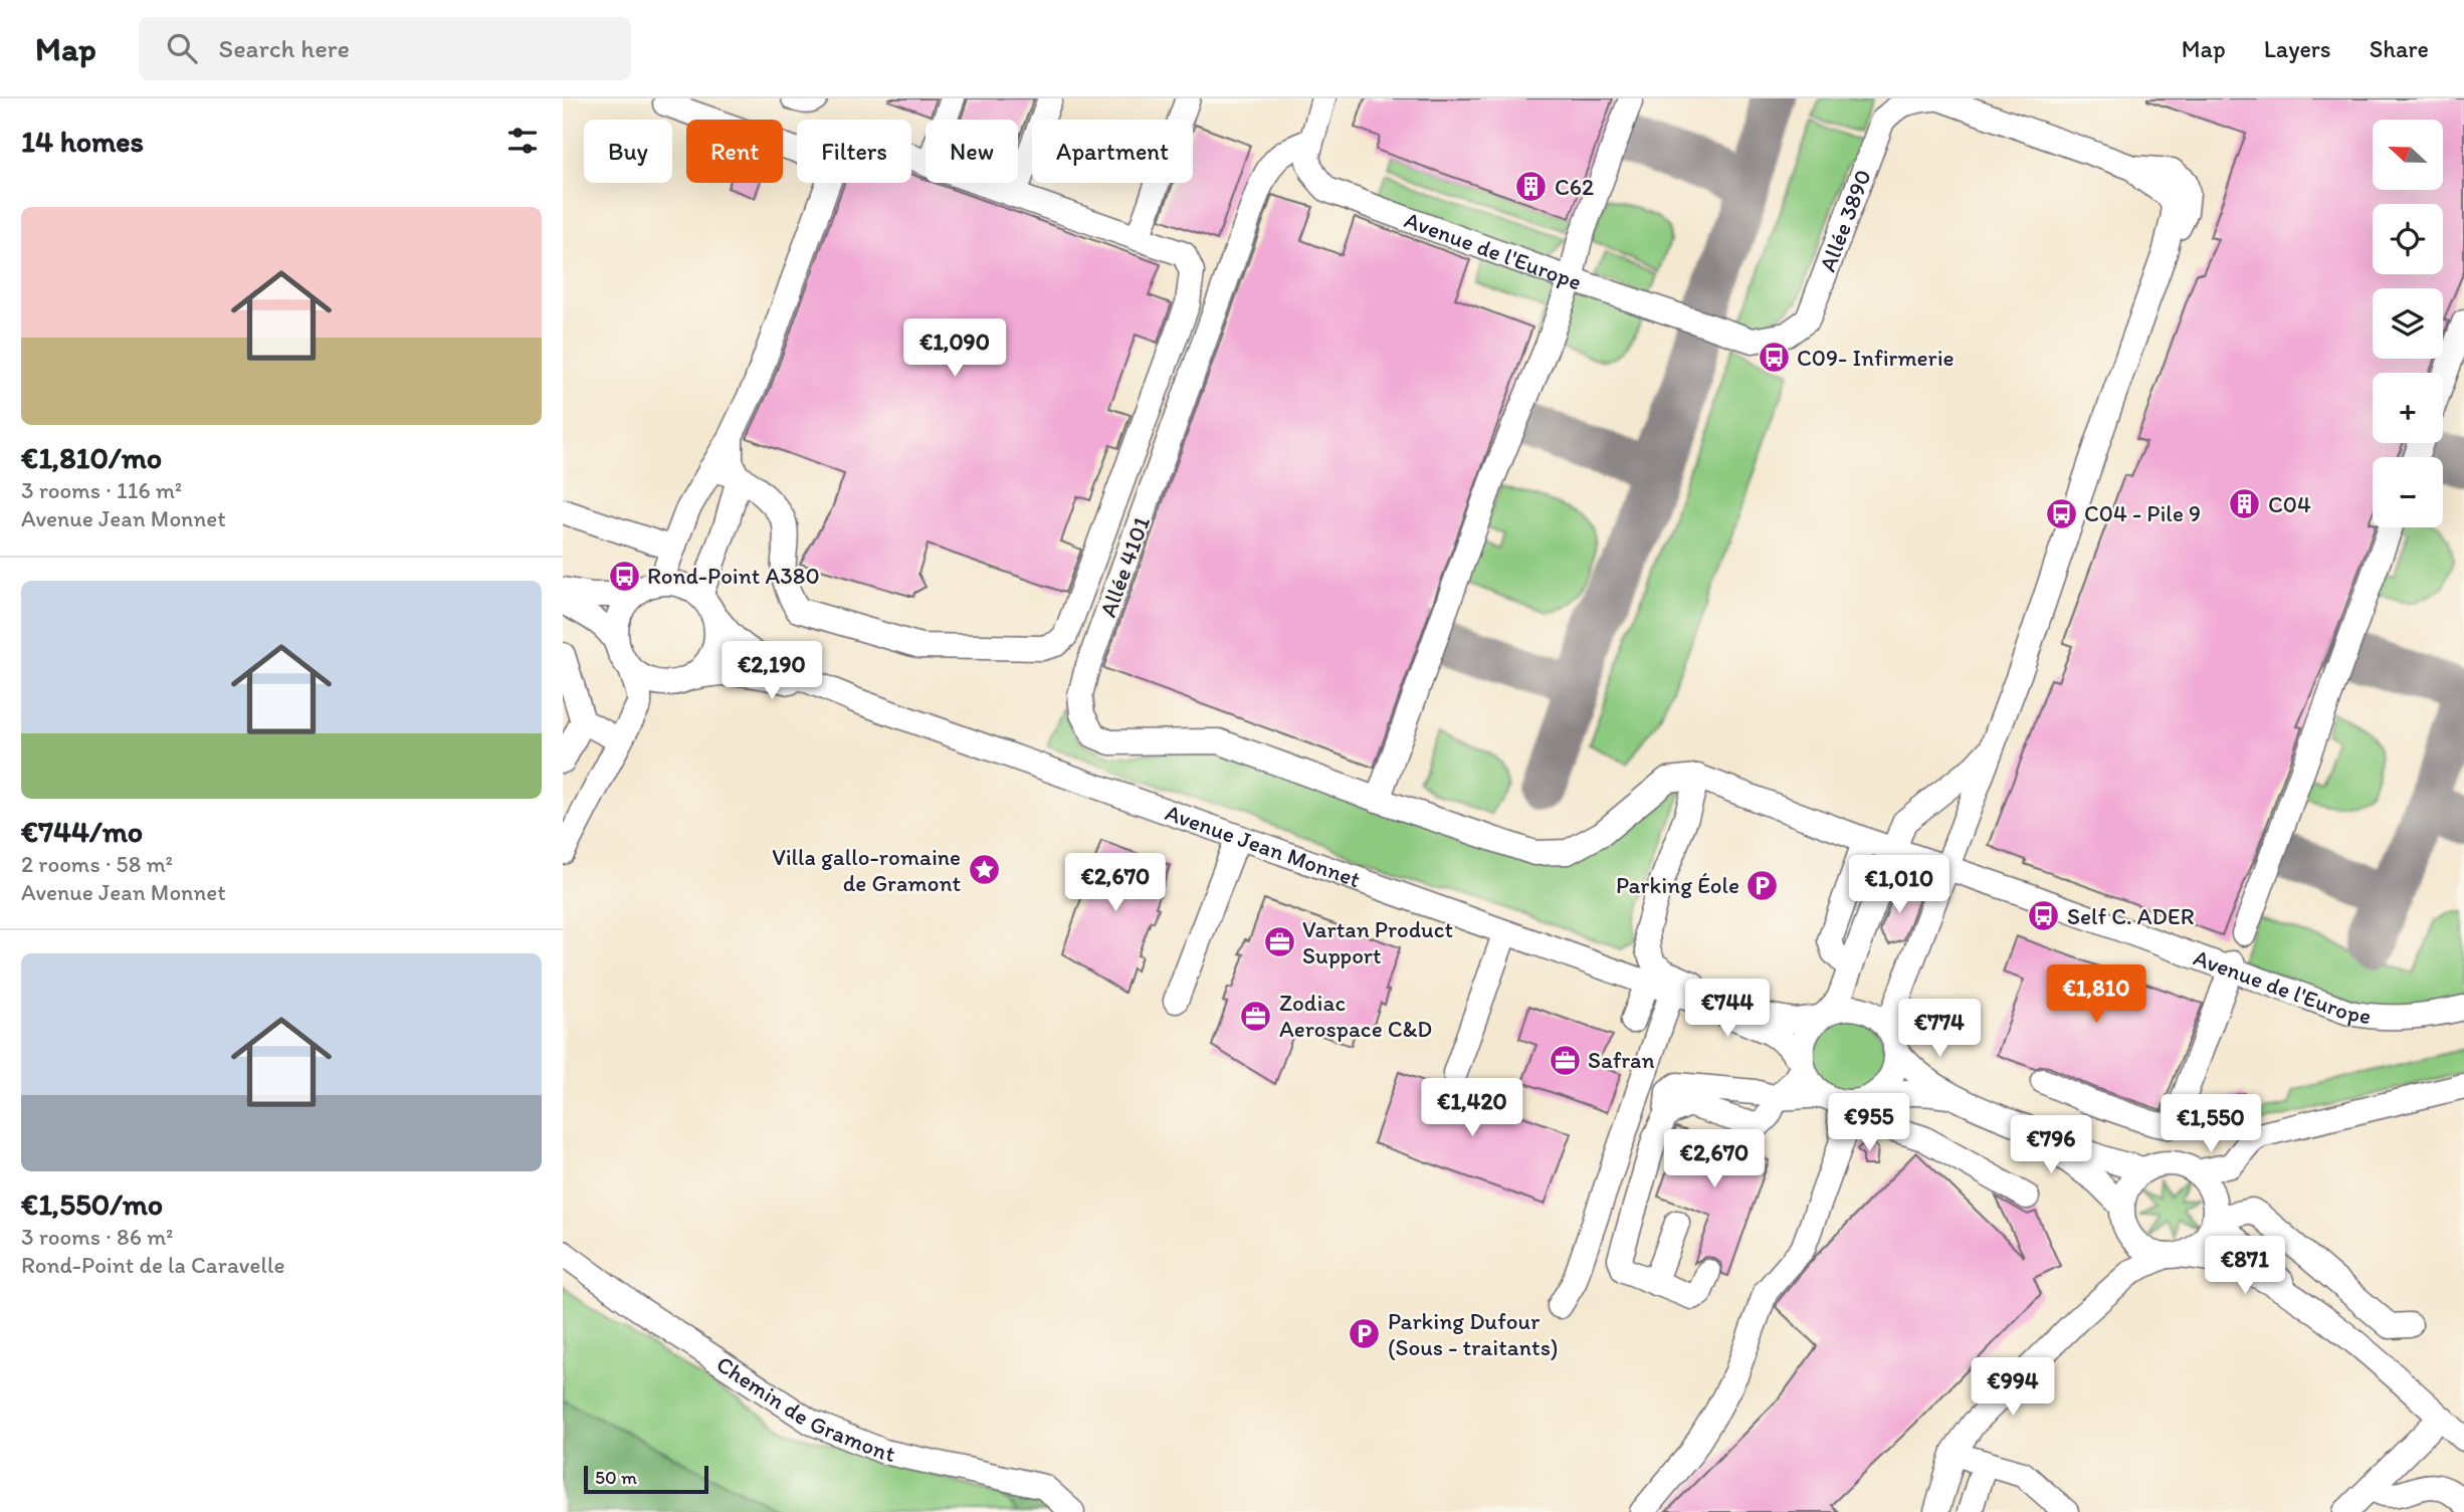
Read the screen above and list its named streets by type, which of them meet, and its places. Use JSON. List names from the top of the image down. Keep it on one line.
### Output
{"streets":{"street":["Allée 3890","Avenue de l'Europe","Allée 4101","Avenue Jean Monnet","Chemin de Gramont"]},"crossings":[["Allée 3890","Avenue de l'Europe"],["Avenue de l'Europe","Allée 4101"]],"places":{"building":["C62","C04"],"bus stop":["C09- Infirmerie","C04 - Pile 9","Rond-Point A380","Self C. ADER"],"place":["Villa gallo-romaine de Gramont"],"parking":["Parking Éole","Parking Dufour (Sous - traitants)"],"office":["Vartan Product Support","Zodiac Aerospace C&D","Safran"]},"scale_bar":"50 m","north":"left","page":{"header":"Map","search":"Search here","nav":["Map","Layers","Share"],"heading":"14 homes","map_buttons":["+","−"],"chip":["Buy","Rent","Filters","New","Apartment"],"list":[{"name":"€1,810/mo","note":"3 rooms · 116 m² · Avenue Jean Monnet"},{"name":"€744/mo","note":"2 rooms · 58 m² · Avenue Jean Monnet"},{"name":"€1,550/mo","note":"3 rooms · 86 m² · Rond-Point de la Caravelle"}],"price":["€1,090","€2,190","€2,670","€1,010","€1,810","€744","€774","€1,420","€955","€1,550","€796","€2,670","€871","€994"],"scale":"50 m"}}
